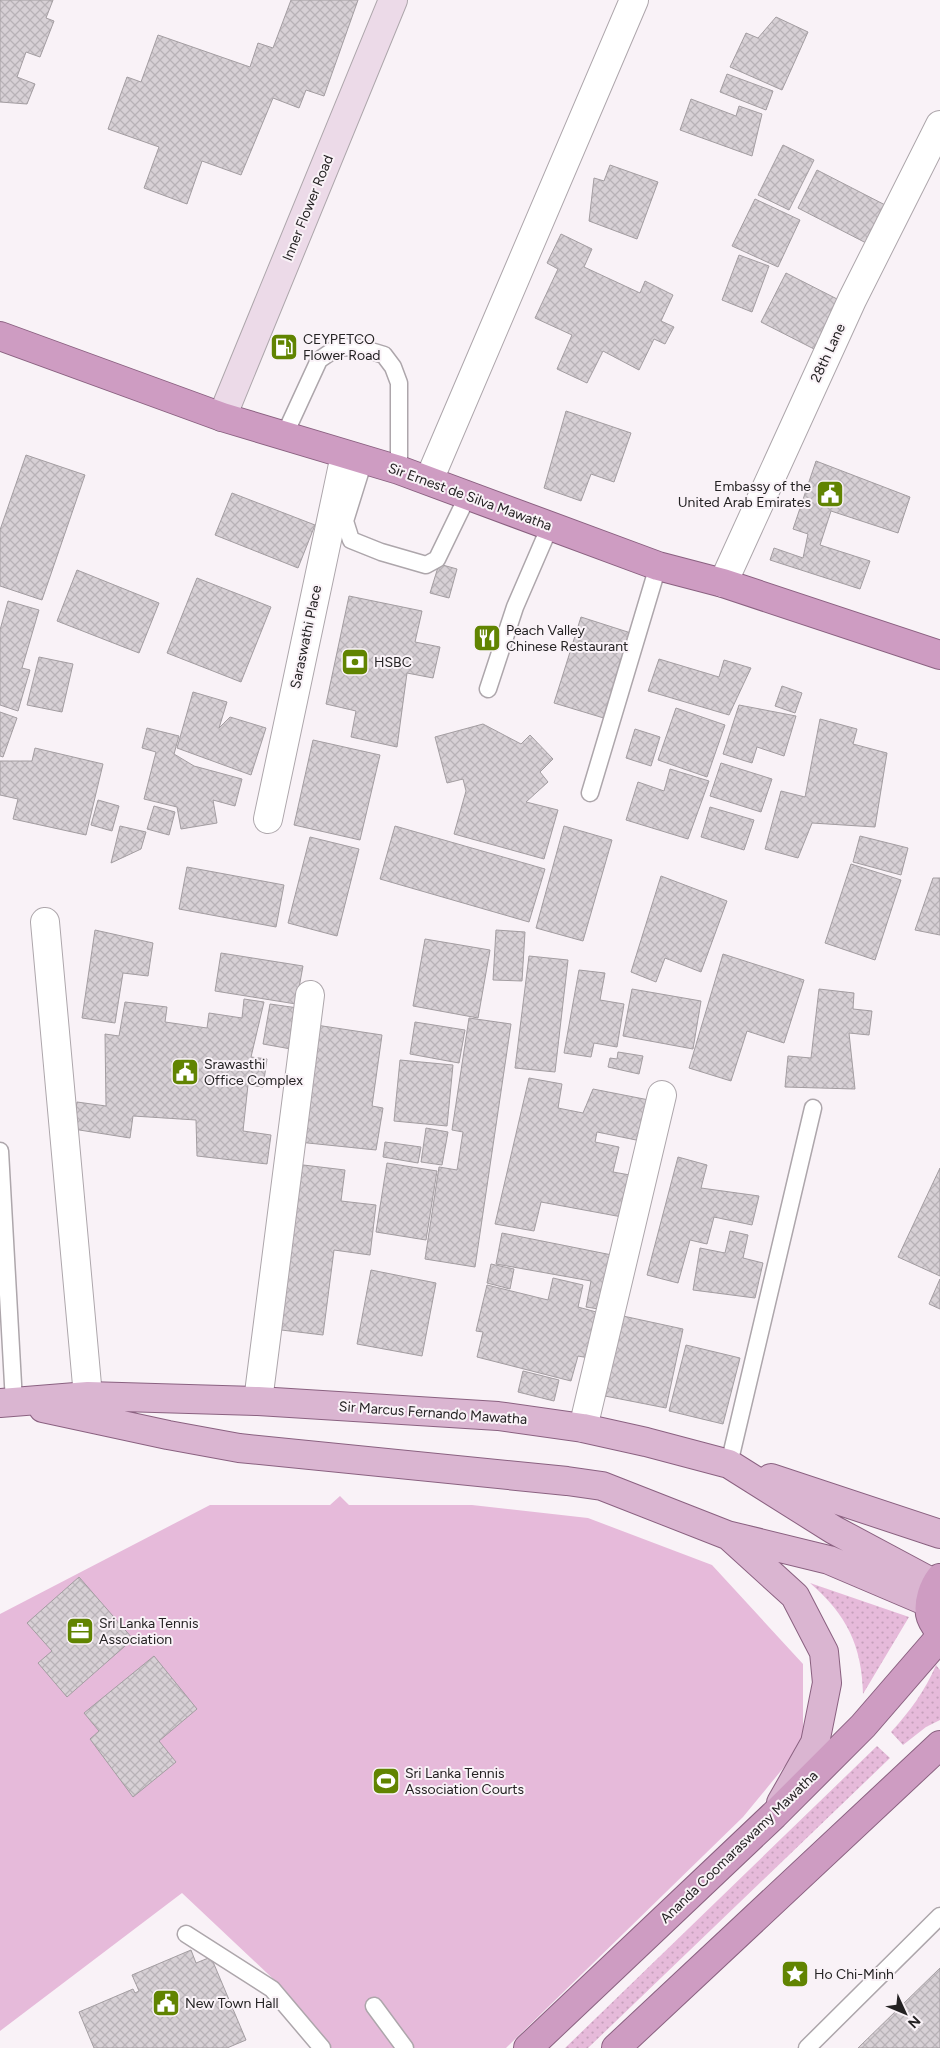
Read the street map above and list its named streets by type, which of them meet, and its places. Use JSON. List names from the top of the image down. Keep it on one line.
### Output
{"streets":{"highway":["Sir Ernest de Silva Mawatha","Ananda Coomaraswamy Mawatha"],"main road":["Inner Flower Road","Sir Marcus Fernando Mawatha"],"street":["28th Lane","Saraswathi Place"]},"crossings":[["Inner Flower Road","Sir Ernest de Silva Mawatha"],["28th Lane","Sir Ernest de Silva Mawatha"],["Sir Ernest de Silva Mawatha","Saraswathi Place"]],"places":{"fuel station":["CEYPETCO Flower Road"],"public building":["Embassy of the United Arab Emirates","Srawasthi Office Complex","New Town Hall"],"restaurant":["Peach Valley Chinese Restaurant"],"bank":["HSBC"],"office":["Sri Lanka Tennis Association"],"sports":["Sri Lanka Tennis Association Courts"],"place":["Ho Chi-Minh"]},"north":"bottom right"}
